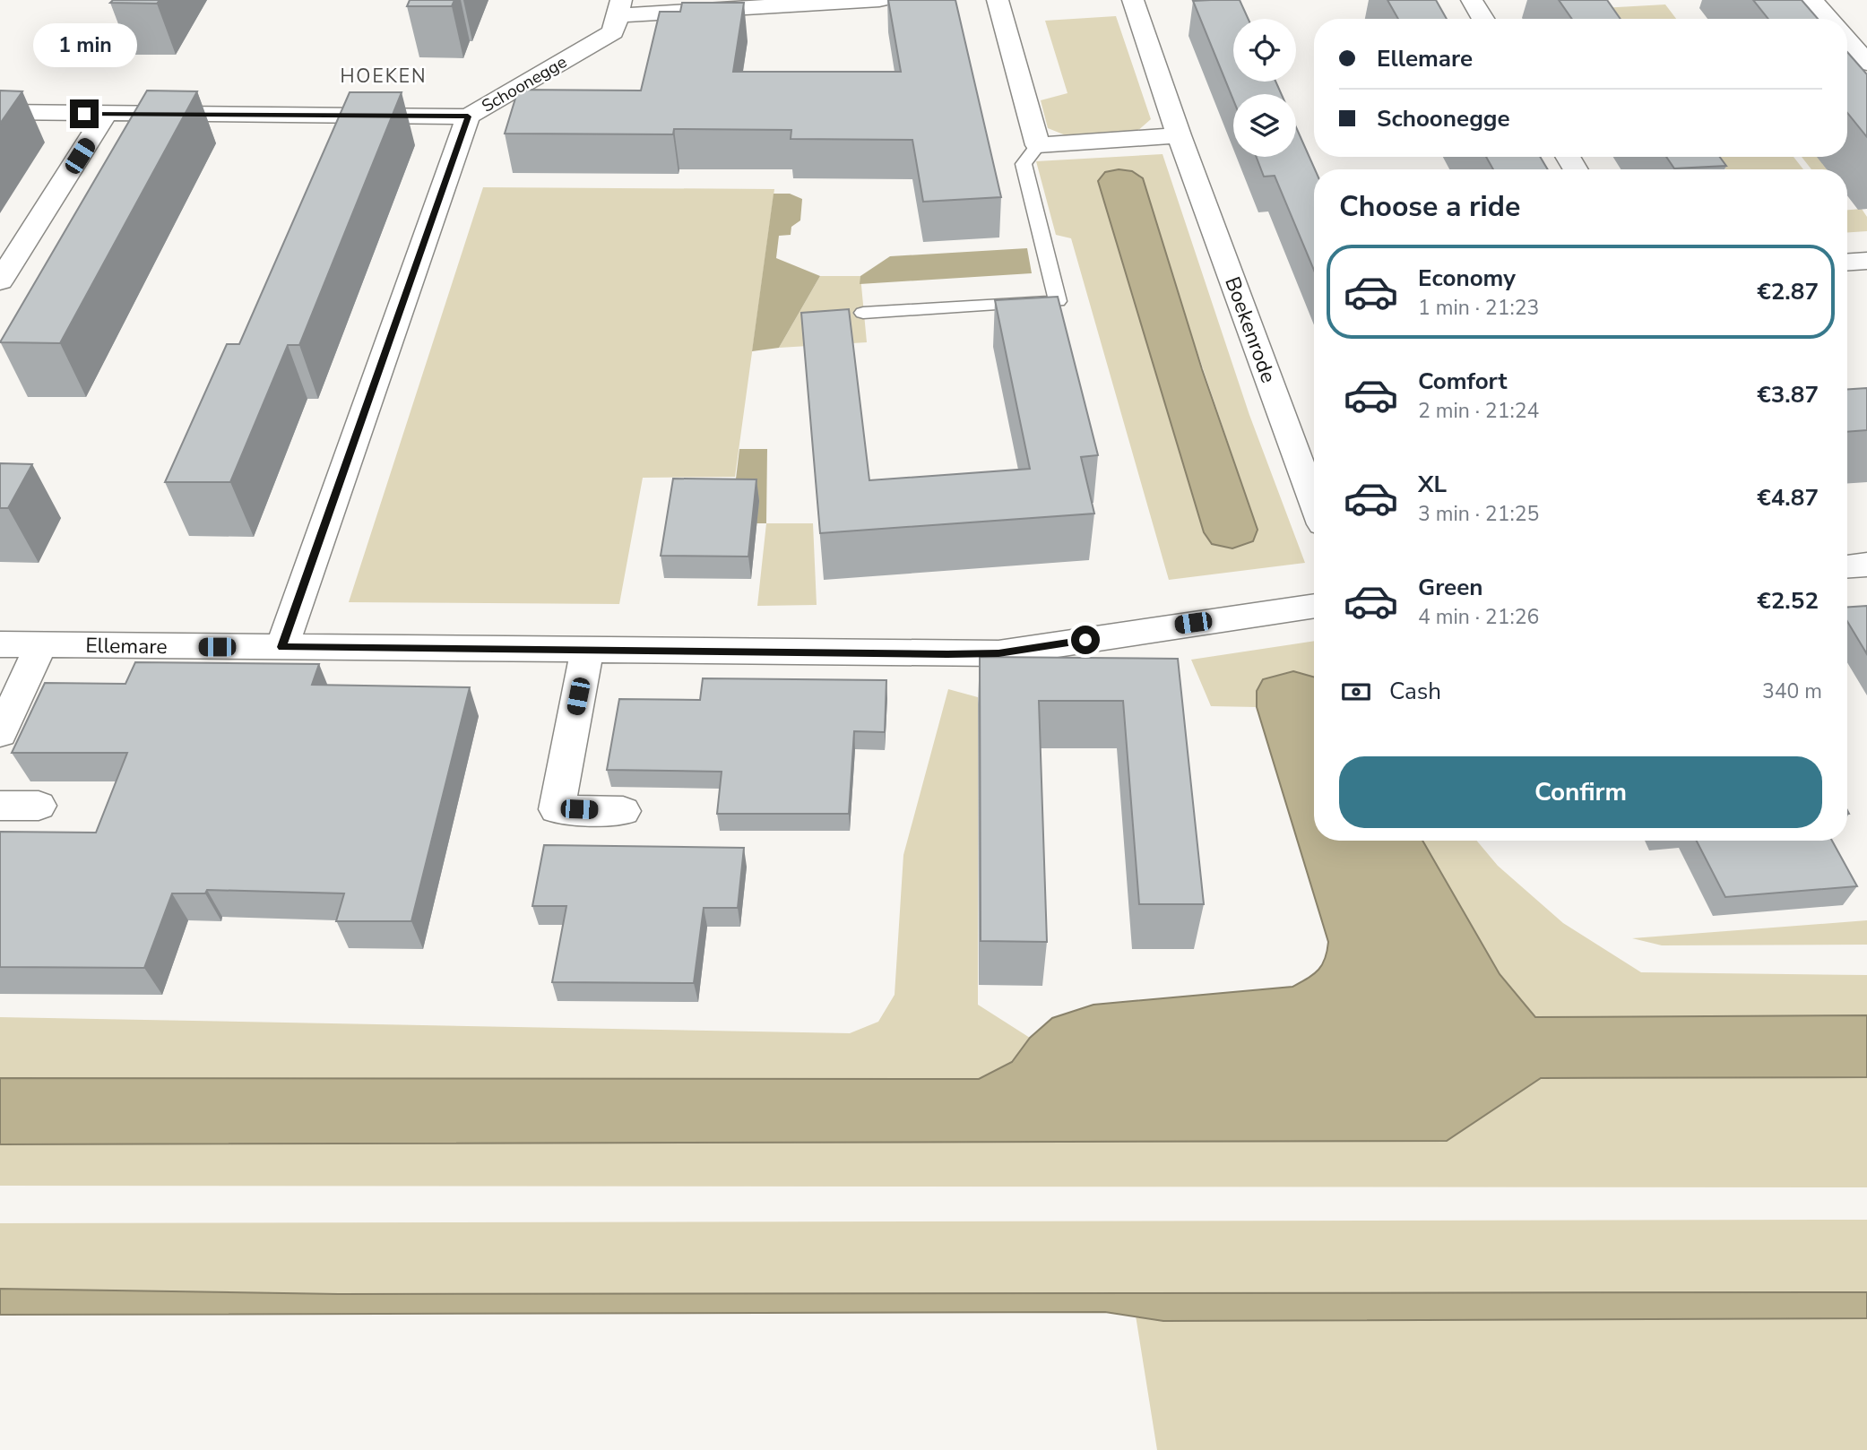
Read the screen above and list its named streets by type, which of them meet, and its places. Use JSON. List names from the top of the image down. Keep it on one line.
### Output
{"streets":{"street":["Schoonegge","Boekenrode","Ellemare"]},"districts":["HOEKEN"],"page":{"banner":["Ellemare","Schoonegge"],"bubble":"1 min","heading":"Choose a ride","list":[{"name":"Economy","note":"1 min · 21:23","value":"€2.87"},{"name":"Comfort","note":"2 min · 21:24","value":"€3.87"},{"name":"XL","note":"3 min · 21:25","value":"€4.87"},{"name":"Green","note":"4 min · 21:26","value":"€2.52"}],"pay":["Cash","340 m"],"buttons":"Confirm"}}
